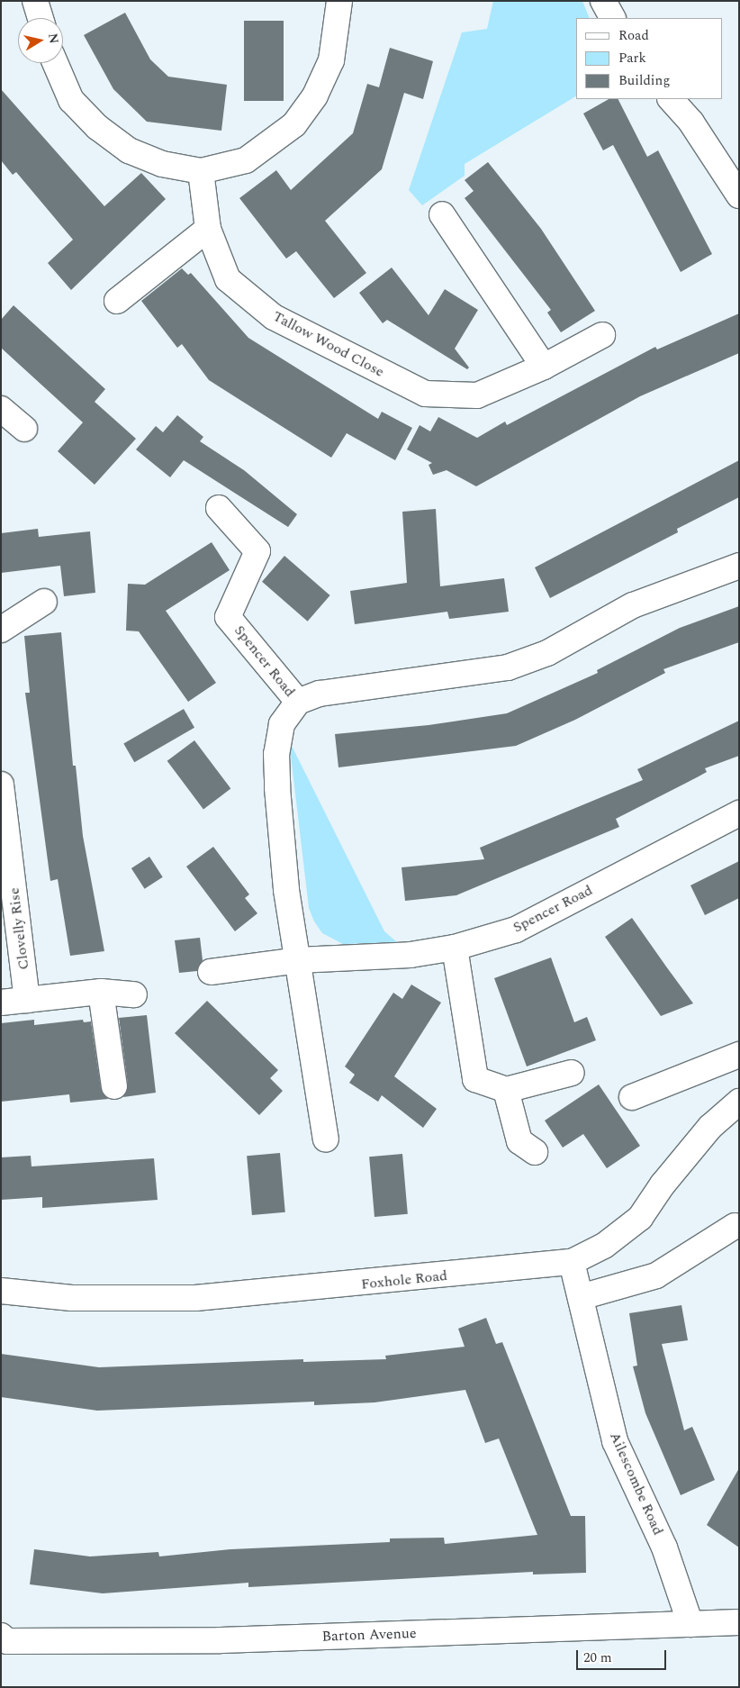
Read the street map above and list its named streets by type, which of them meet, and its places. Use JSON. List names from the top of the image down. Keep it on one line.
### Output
{"streets":{"street":["Tallow Wood Close","Spencer Road","Clovelly Rise","Foxhole Road","Ailescombe Road","Barton Avenue"]},"crossings":[["Foxhole Road","Ailescombe Road"],["Ailescombe Road","Barton Avenue"]],"legend":["Road","Park","Building"],"scale_bar":"20 m","north":"right"}
